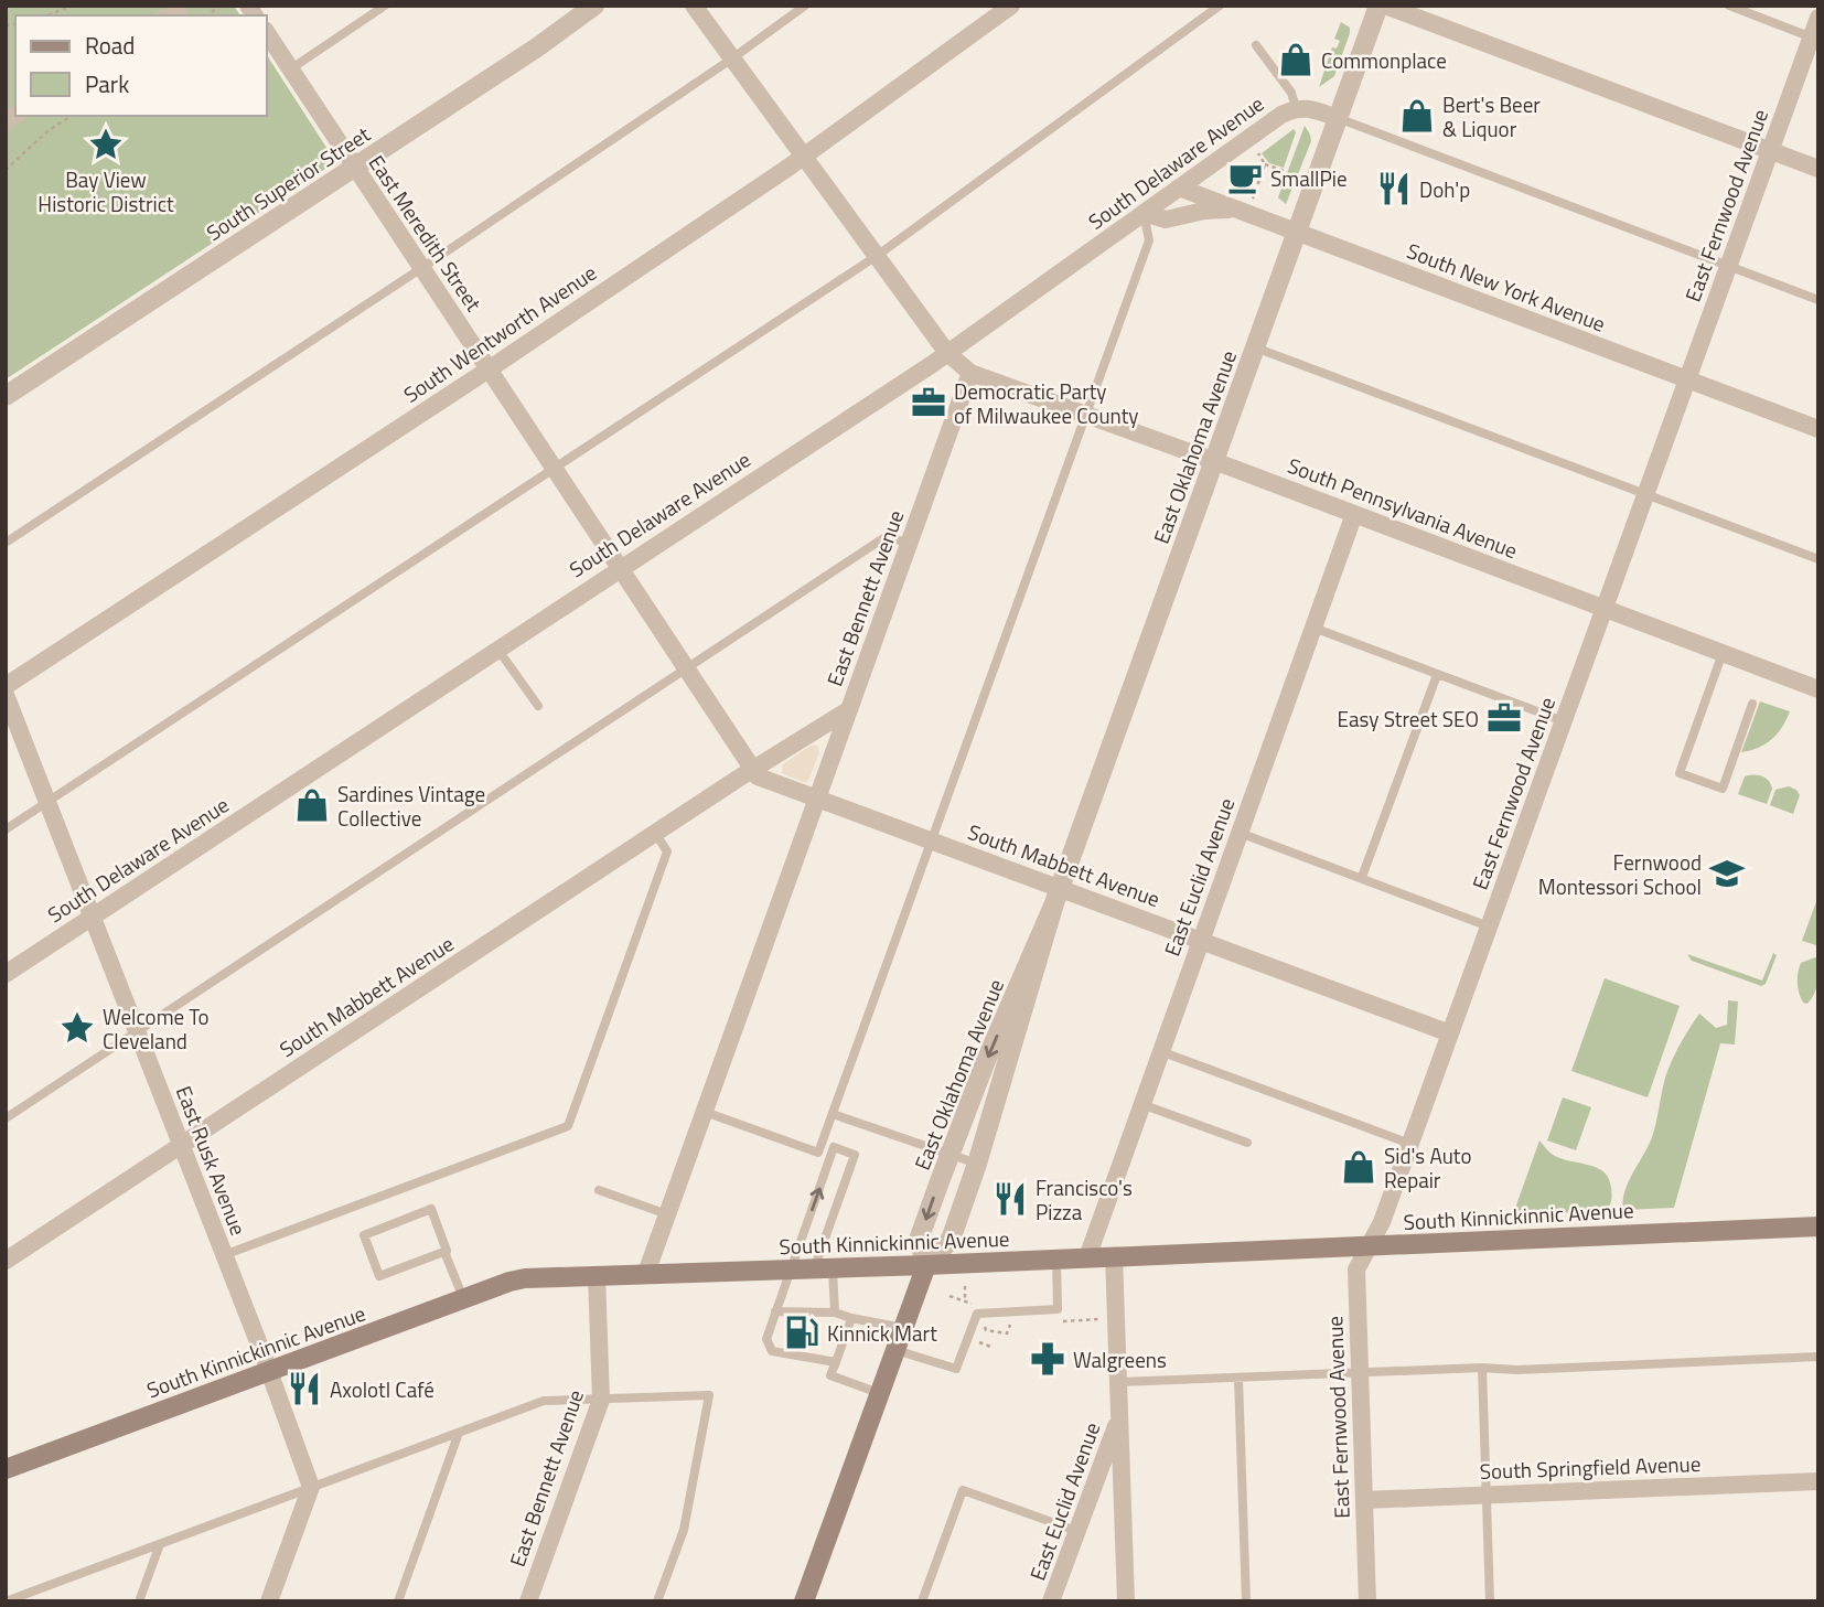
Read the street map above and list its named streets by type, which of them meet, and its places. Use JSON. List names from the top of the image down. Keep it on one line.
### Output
{"streets":{"main road":["East Oklahoma Avenue","South Kinnickinnic Avenue"],"street":["South Delaware Avenue","South Superior Street","East Fernwood Avenue","East Meredith Street","South New York Avenue","South Wentworth Avenue","South Pennsylvania Avenue","East Bennett Avenue","South Mabbett Avenue","East Euclid Avenue","East Rusk Avenue","South Springfield Avenue"]},"crossings":[["South Delaware Avenue","East Meredith Street"],["South Delaware Avenue","South New York Avenue"],["South Delaware Avenue","East Oklahoma Avenue"],["South Delaware Avenue","East Rusk Avenue"],["South Superior Street","East Meredith Street"],["East Fernwood Avenue","South New York Avenue"],["East Fernwood Avenue","South Pennsylvania Avenue"],["East Fernwood Avenue","South Mabbett Avenue"],["East Fernwood Avenue","South Kinnickinnic Avenue"],["East Fernwood Avenue","South Springfield Avenue"],["East Meredith Street","South Wentworth Avenue"],["East Meredith Street","South Mabbett Avenue"],["South New York Avenue","East Oklahoma Avenue"],["East Oklahoma Avenue","South Pennsylvania Avenue"],["East Oklahoma Avenue","South Mabbett Avenue"],["East Oklahoma Avenue","South Kinnickinnic Avenue"],["South Pennsylvania Avenue","East Bennett Avenue"],["South Pennsylvania Avenue","East Euclid Avenue"],["East Bennett Avenue","South Mabbett Avenue"],["East Bennett Avenue","South Kinnickinnic Avenue"],["South Mabbett Avenue","East Euclid Avenue"],["South Mabbett Avenue","East Rusk Avenue"],["East Euclid Avenue","South Kinnickinnic Avenue"],["East Rusk Avenue","South Kinnickinnic Avenue"]],"places":{"shop":["Commonplace","Bert's Beer & Liquor","Sardines Vintage Collective","Sid's Auto Repair"],"place":["Bay View Historic District","Welcome To Cleveland"],"cafe":["SmallPie"],"restaurant":["Doh'p","Francisco's Pizza","Axolotl Café"],"office":["Democratic Party of Milwaukee County","Easy Street SEO"],"school or university":["Fernwood Montessori School"],"fuel station":["Kinnick Mart"],"pharmacy":["Walgreens"]},"legend":["Road","Park"]}
